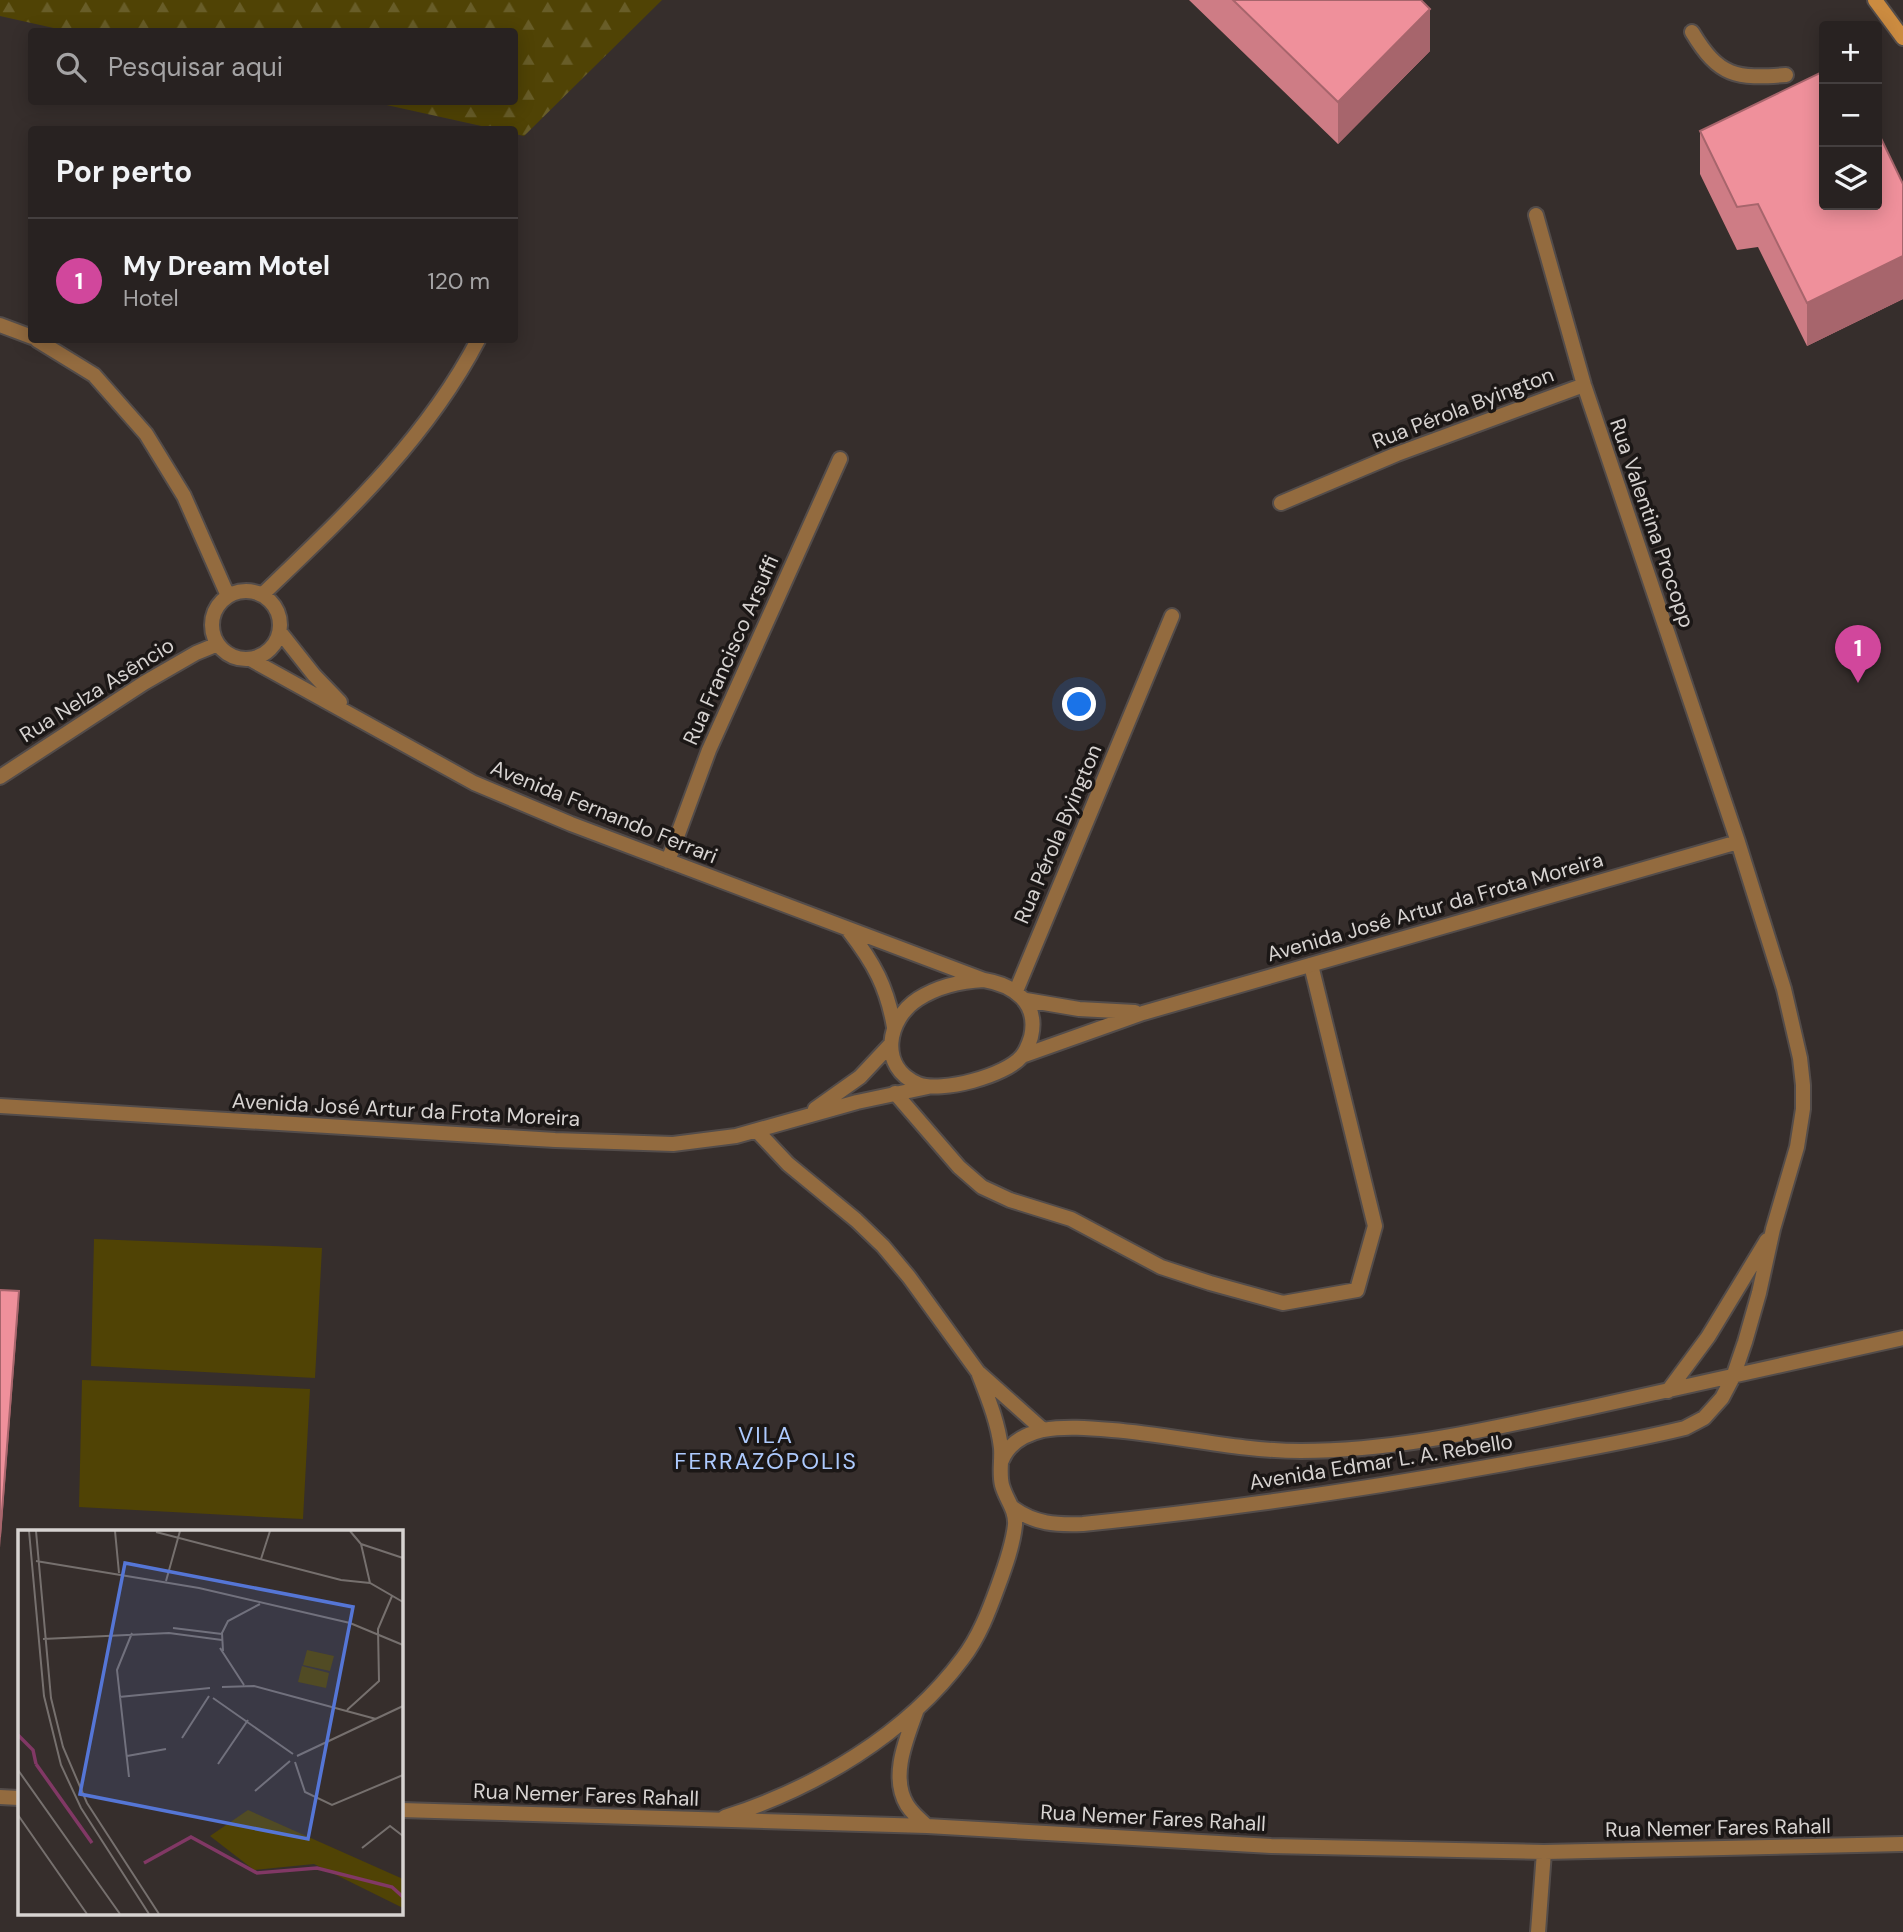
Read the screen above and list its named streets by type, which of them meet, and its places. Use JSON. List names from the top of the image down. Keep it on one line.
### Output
{"streets":{"street":["Rua Pérola Byington","Rua Valentina Procopp","Rua Francisco Arsuffi","Rua Nelza Asêncio","Avenida Fernando Ferrari","Avenida José Artur da Frota Moreira","Avenida Edmar L. A. Rebello","Rua Nemer Fares Rahall"]},"crossings":[["Rua Pérola Byington","Rua Valentina Procopp"],["Rua Pérola Byington","Avenida Fernando Ferrari"],["Rua Pérola Byington","Avenida José Artur da Frota Moreira"],["Rua Valentina Procopp","Avenida José Artur da Frota Moreira"],["Rua Francisco Arsuffi","Avenida Fernando Ferrari"],["Avenida Fernando Ferrari","Avenida José Artur da Frota Moreira"]],"districts":["VILA FERRAZÓPOLIS"],"page":{"map_buttons":["+","−"],"search":"Pesquisar aqui","heading":"Por perto","list":[{"mark":"1","name":"My Dream Motel","note":"Hotel","value":"120 m"}],"pins":"1"}}
